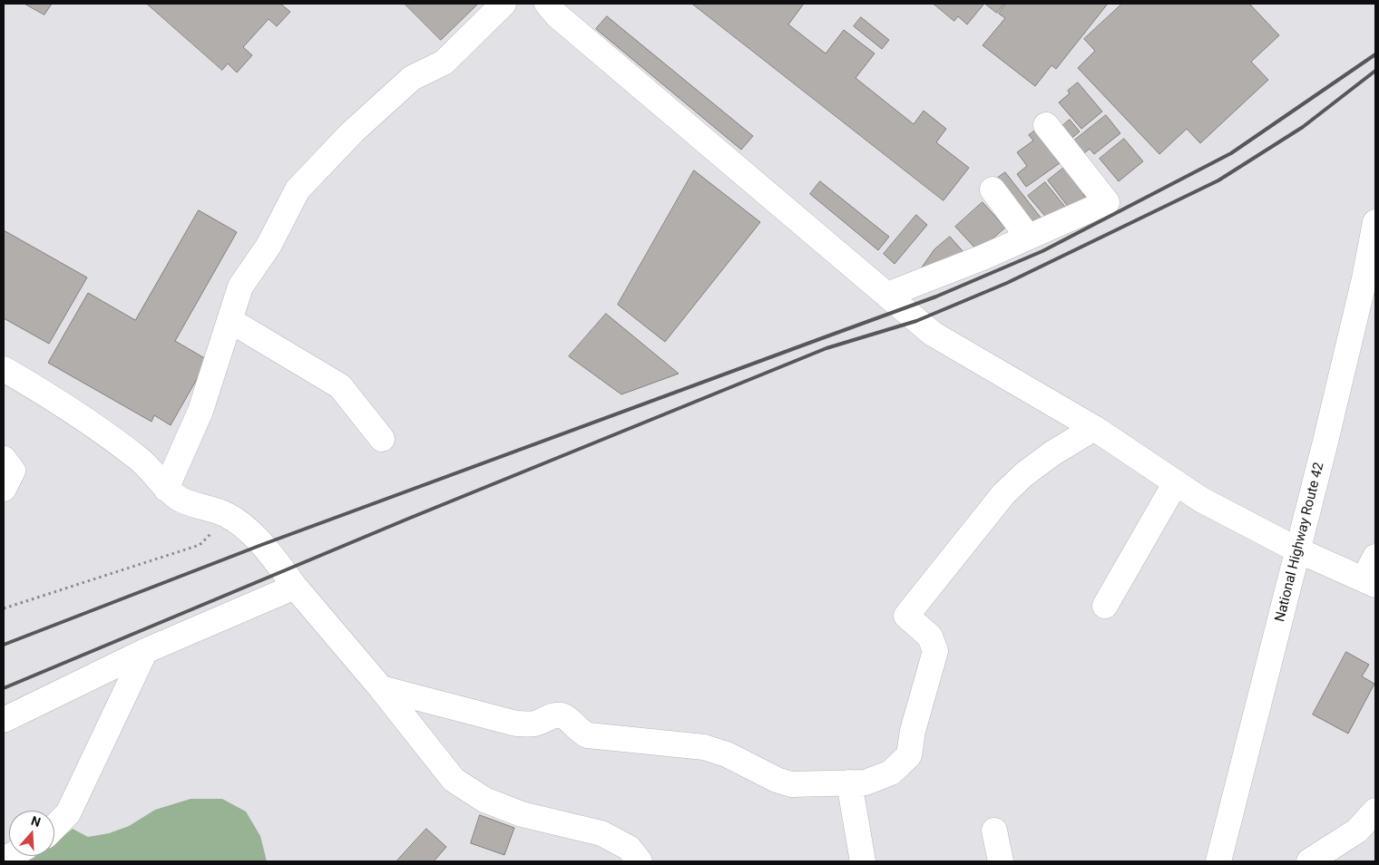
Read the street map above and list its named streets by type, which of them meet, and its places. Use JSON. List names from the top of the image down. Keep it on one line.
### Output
{"streets":{"main road":["National Highway Route 42"]},"north":"top"}
